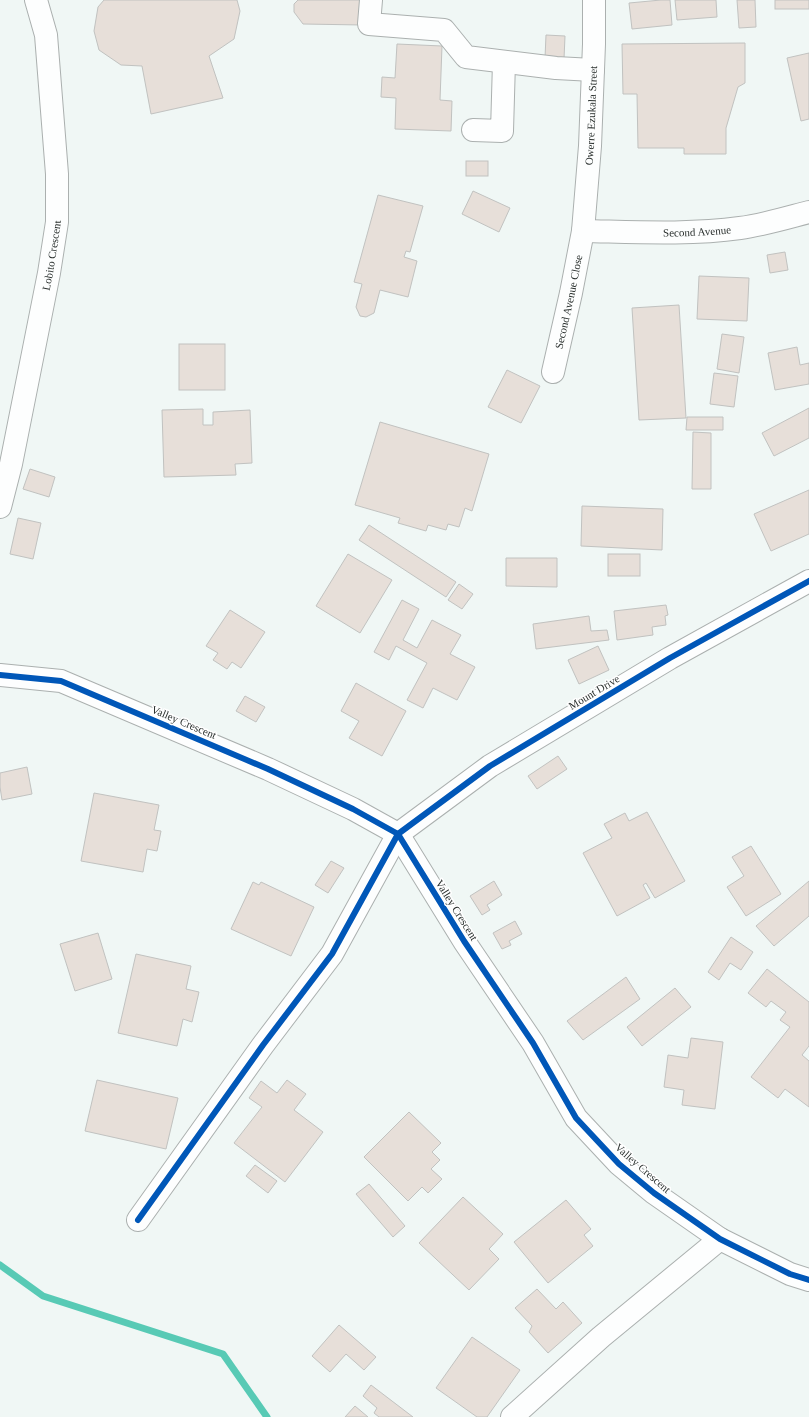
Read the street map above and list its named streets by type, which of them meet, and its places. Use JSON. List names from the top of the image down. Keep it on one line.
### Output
{"streets":{"street":["Owerre Ezukala Street","Second Avenue","Lobito Crescent","Second Avenue Close","Mount Drive","Valley Crescent"]},"crossings":[["Owerre Ezukala Street","Second Avenue"],["Owerre Ezukala Street","Second Avenue Close"],["Second Avenue","Second Avenue Close"],["Mount Drive","Valley Crescent"]]}
